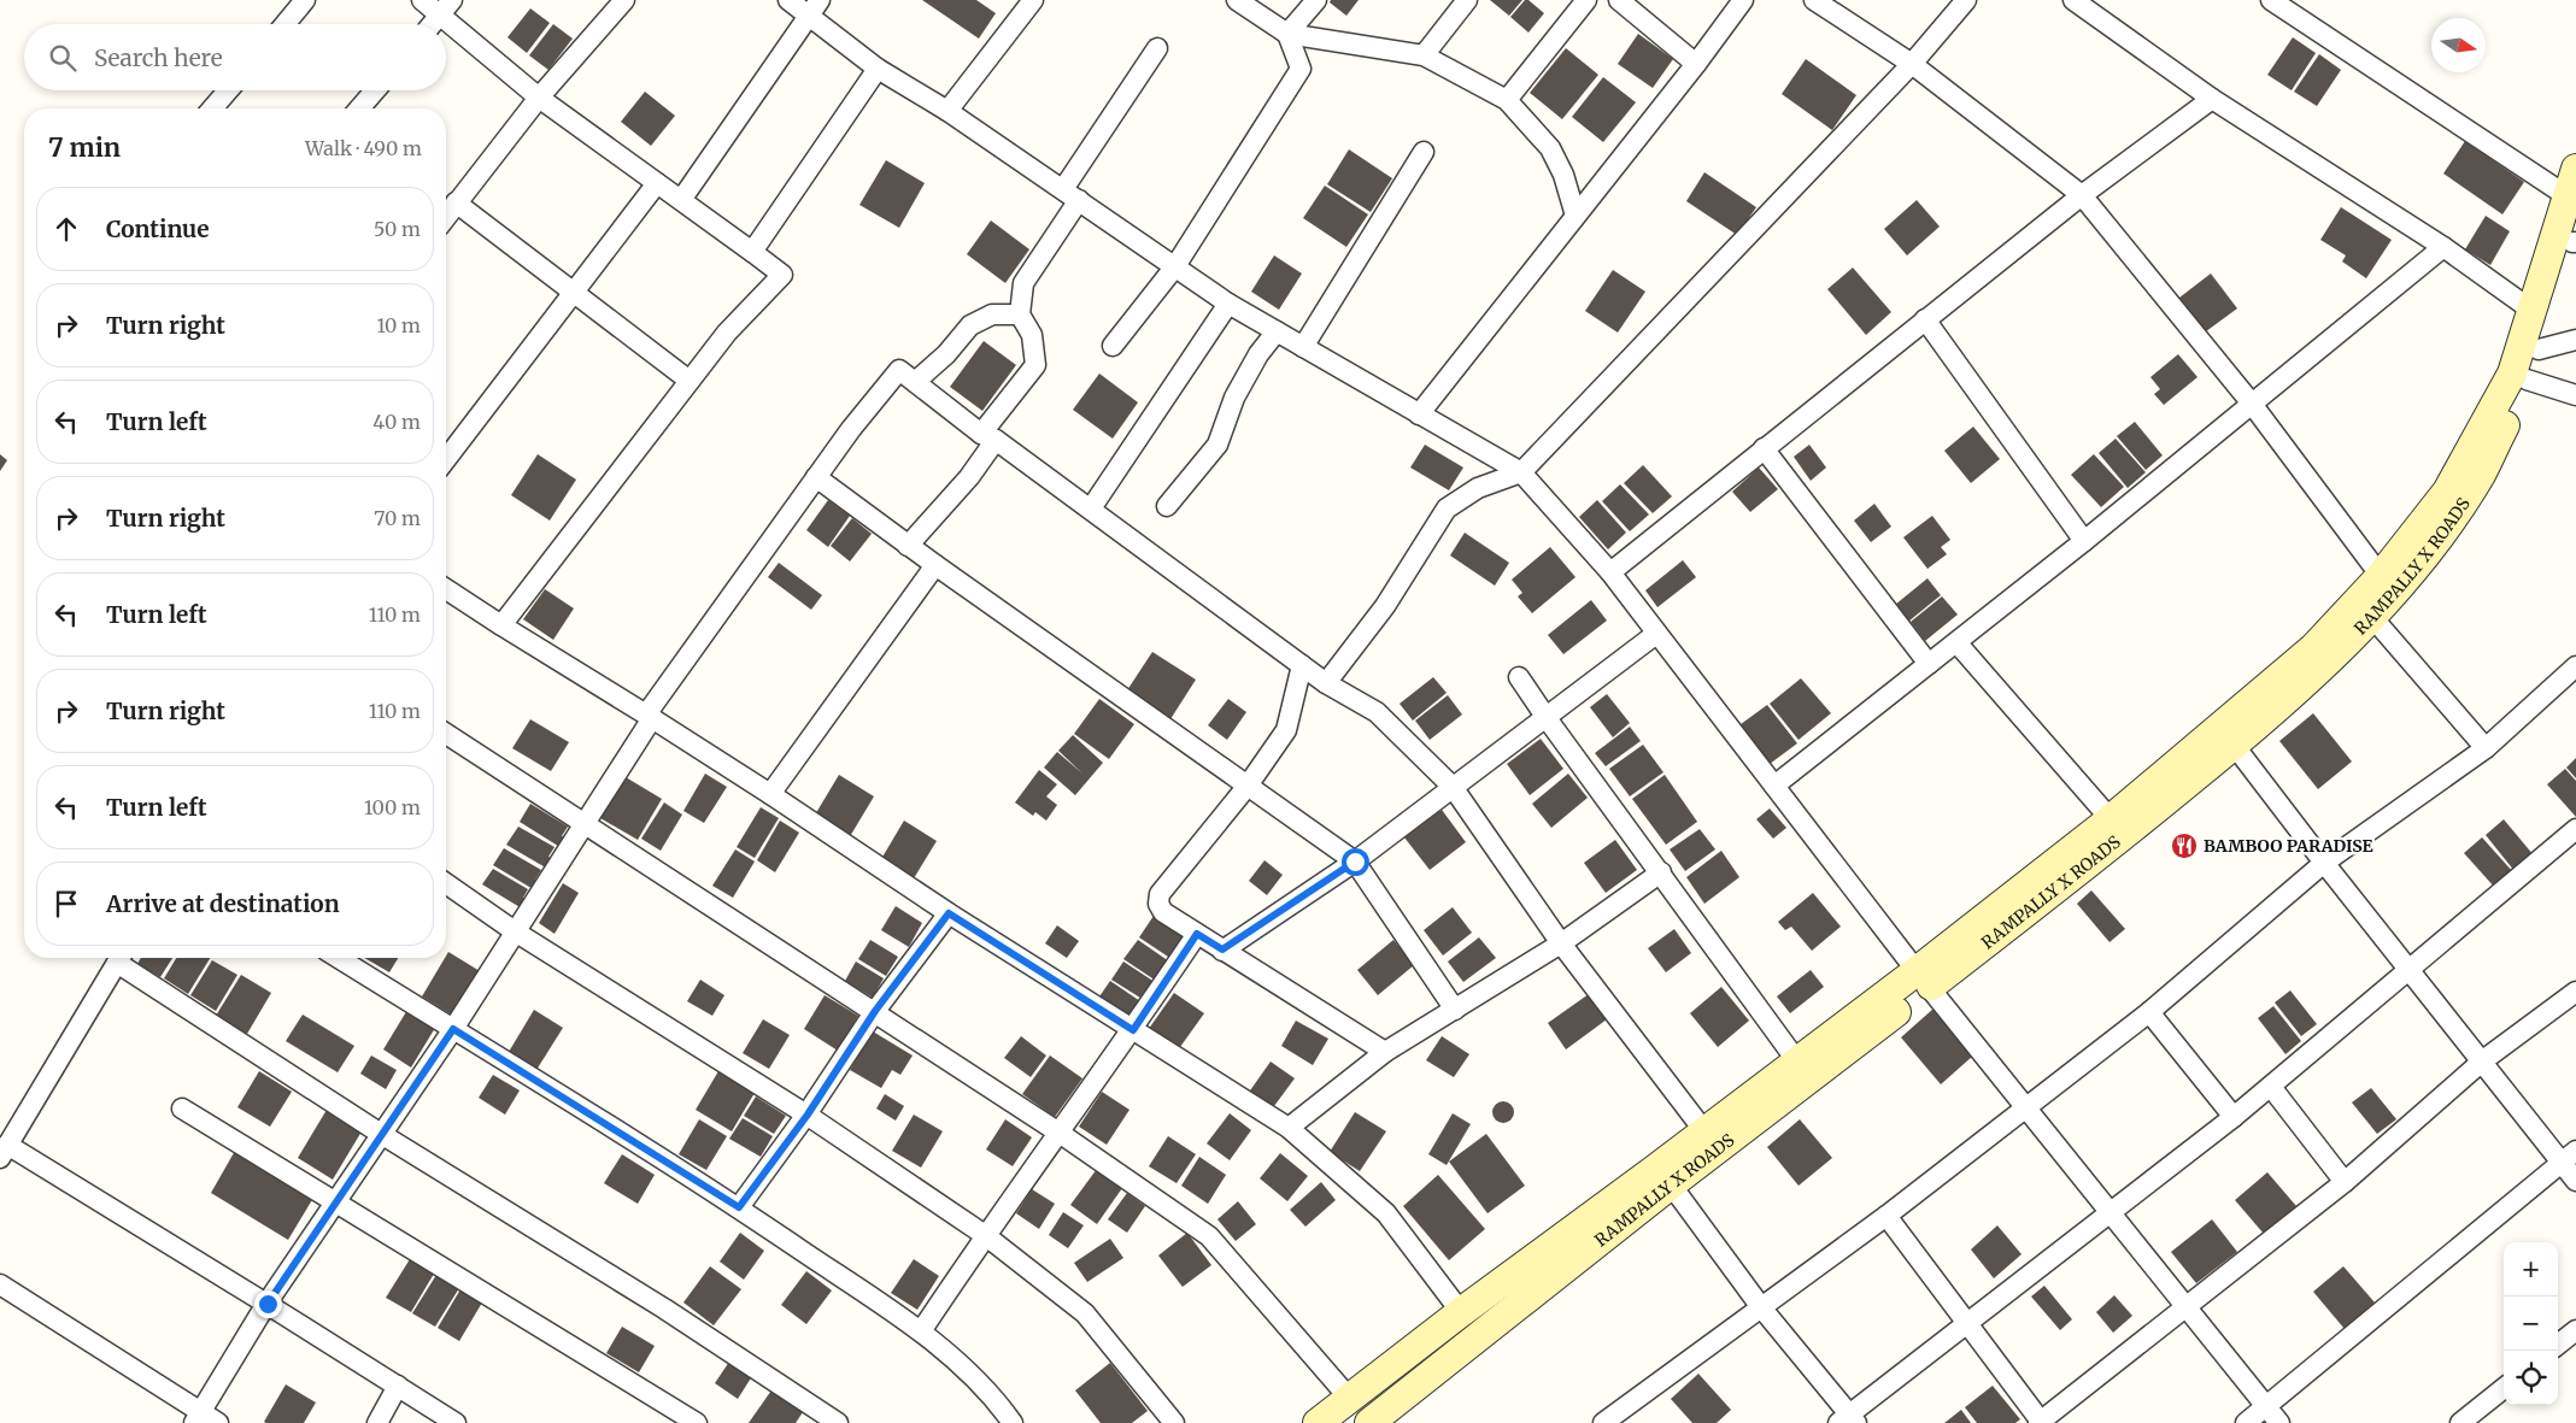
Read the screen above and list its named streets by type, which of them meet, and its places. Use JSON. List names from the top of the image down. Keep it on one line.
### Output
{"streets":{"main road":["RAMPALLY X ROADS"]},"places":{"restaurant":["BAMBOO PARADISE"]},"north":"right","page":{"search":"Search here","heading":["7 min","Walk · 490 m"],"list":[["Continue","50 m"],["Turn right","10 m"],["Turn left","40 m"],["Turn right","70 m"],["Turn left","110 m"],["Turn right","110 m"],["Turn left","100 m"],"Arrive at destination"],"map_buttons":["+","−"]}}
